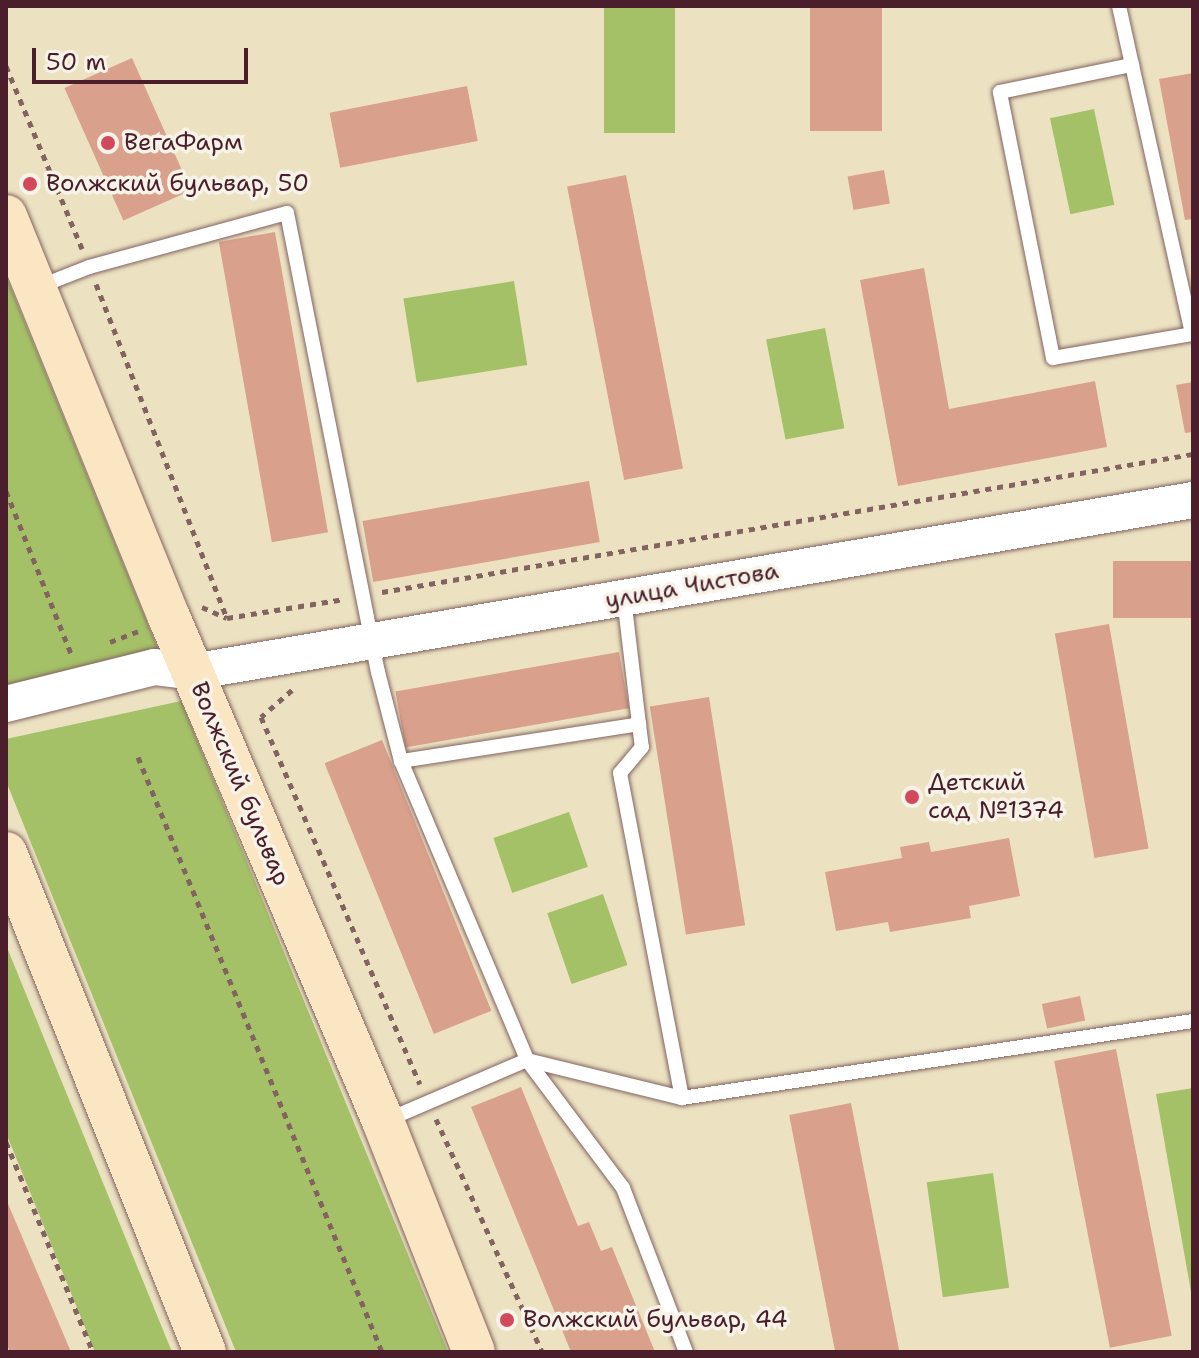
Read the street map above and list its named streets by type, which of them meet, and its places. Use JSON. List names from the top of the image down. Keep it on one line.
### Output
{"streets":{"main road":["Волжский бульвар"],"street":["улица Чистова"]},"crossings":[["улица Чистова","Волжский бульвар"]],"places":["ВегаФарм","Волжский бульвар, 50","Детский сад №1374","Волжский бульвар, 44"],"scale_bar":"50 m"}
